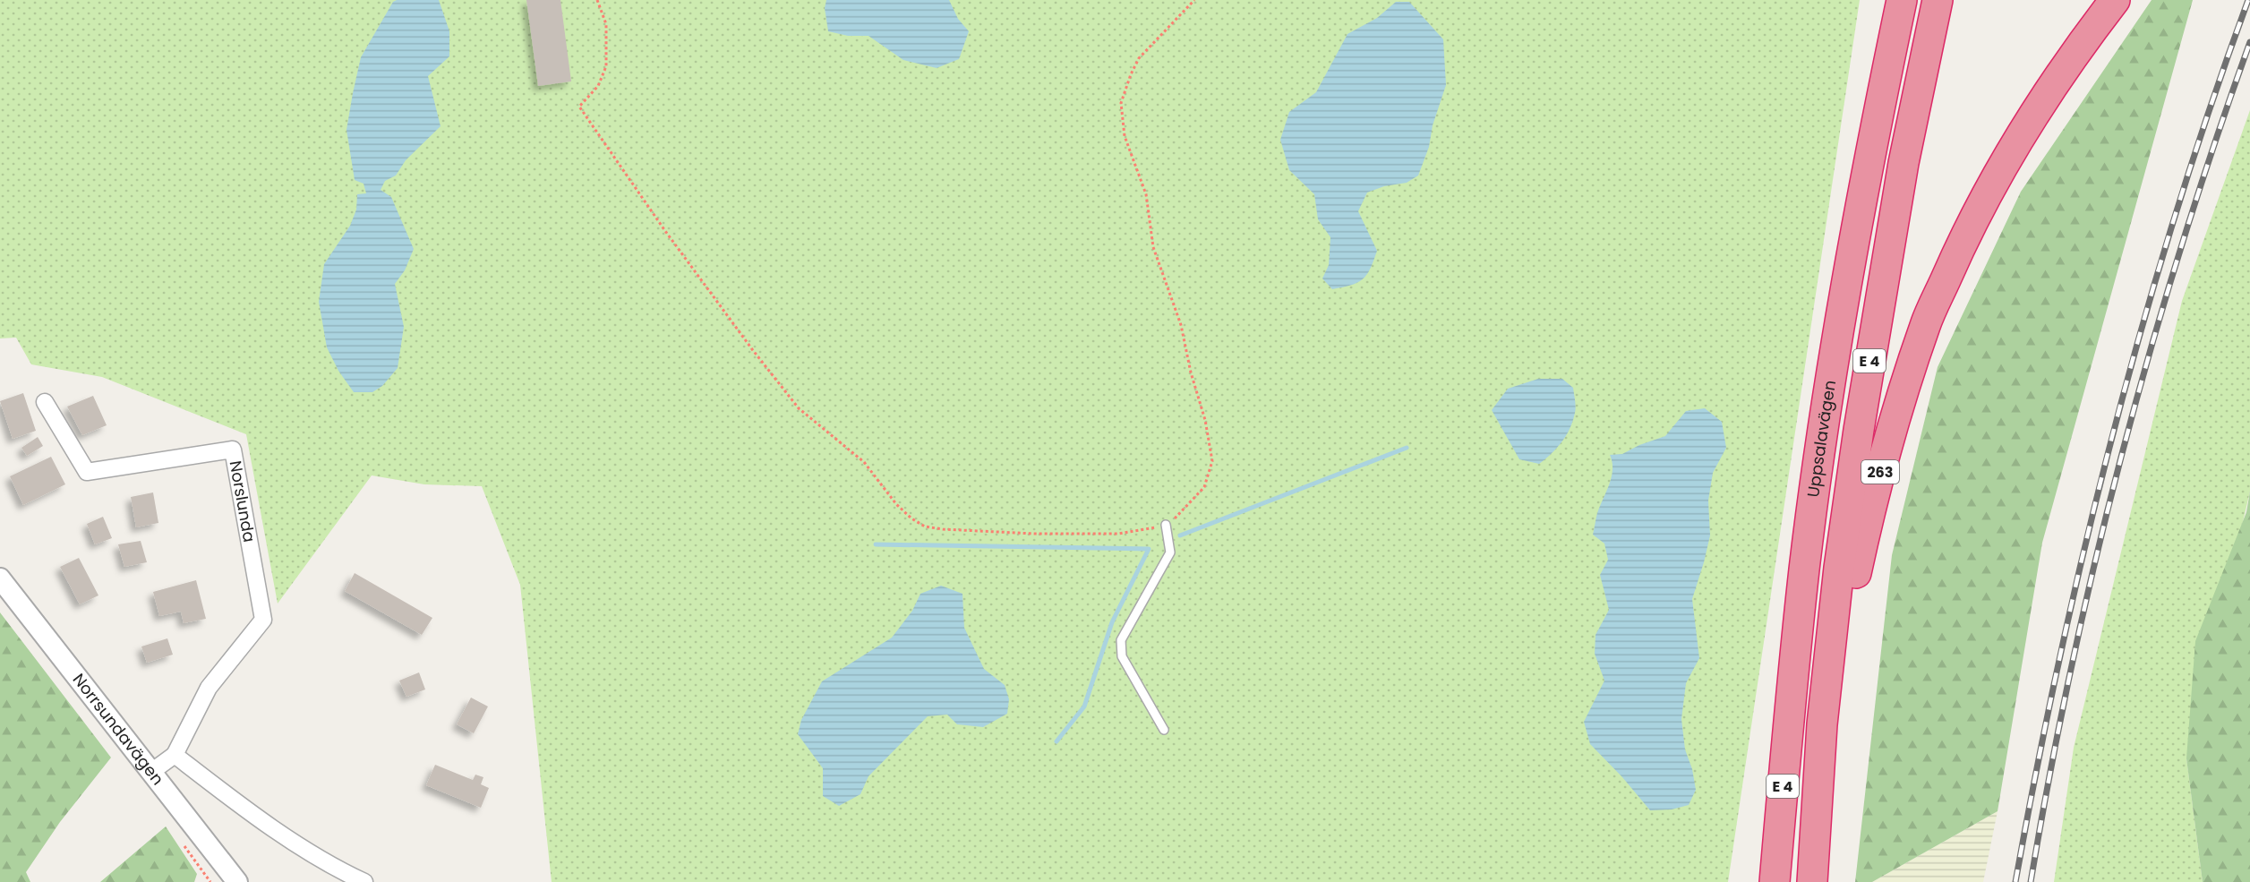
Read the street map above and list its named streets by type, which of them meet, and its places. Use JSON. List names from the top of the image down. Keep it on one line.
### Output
{"streets":{"highway":["E 4","Uppsalavägen","263"],"street":["Norslunda","Norrsundavägen"]},"crossings":[["E 4","263"]]}
